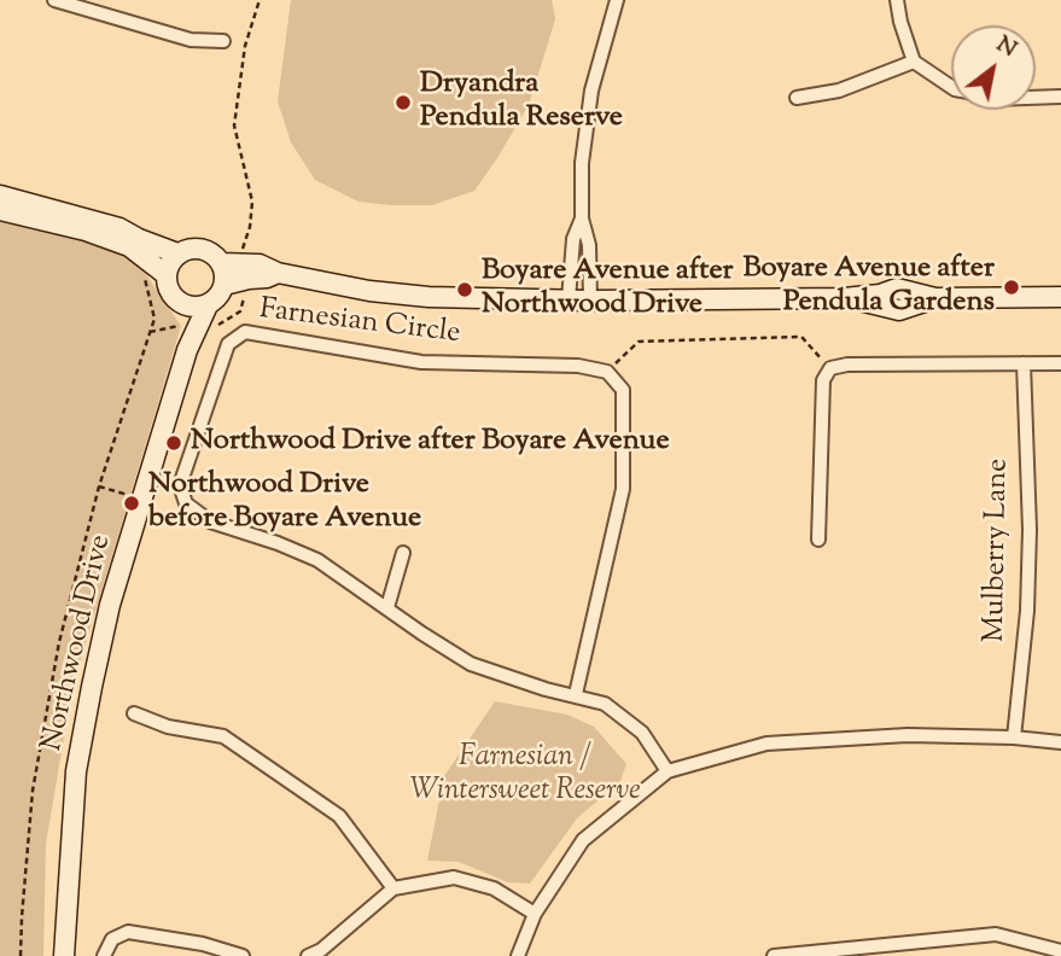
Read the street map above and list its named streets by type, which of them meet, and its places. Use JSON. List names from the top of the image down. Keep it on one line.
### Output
{"streets":{"street":["Farnesian Circle","Mulberry Lane","Northwood Drive"]},"parks":["Farnesian / Wintersweet Reserve"],"places":["Dryandra Pendula Reserve","Boyare Avenue after Pendula Gardens","Boyare Avenue after Northwood Drive","Northwood Drive after Boyare Avenue","Northwood Drive before Boyare Avenue"],"north":"top right"}
